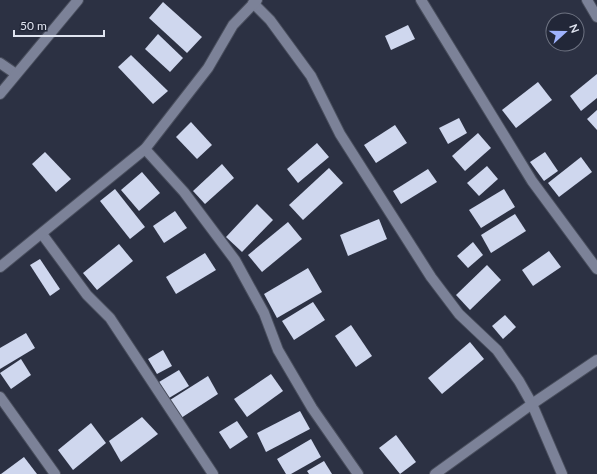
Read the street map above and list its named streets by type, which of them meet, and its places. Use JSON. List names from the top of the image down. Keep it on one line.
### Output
{"scale_bar":"50 m","north":"right"}
